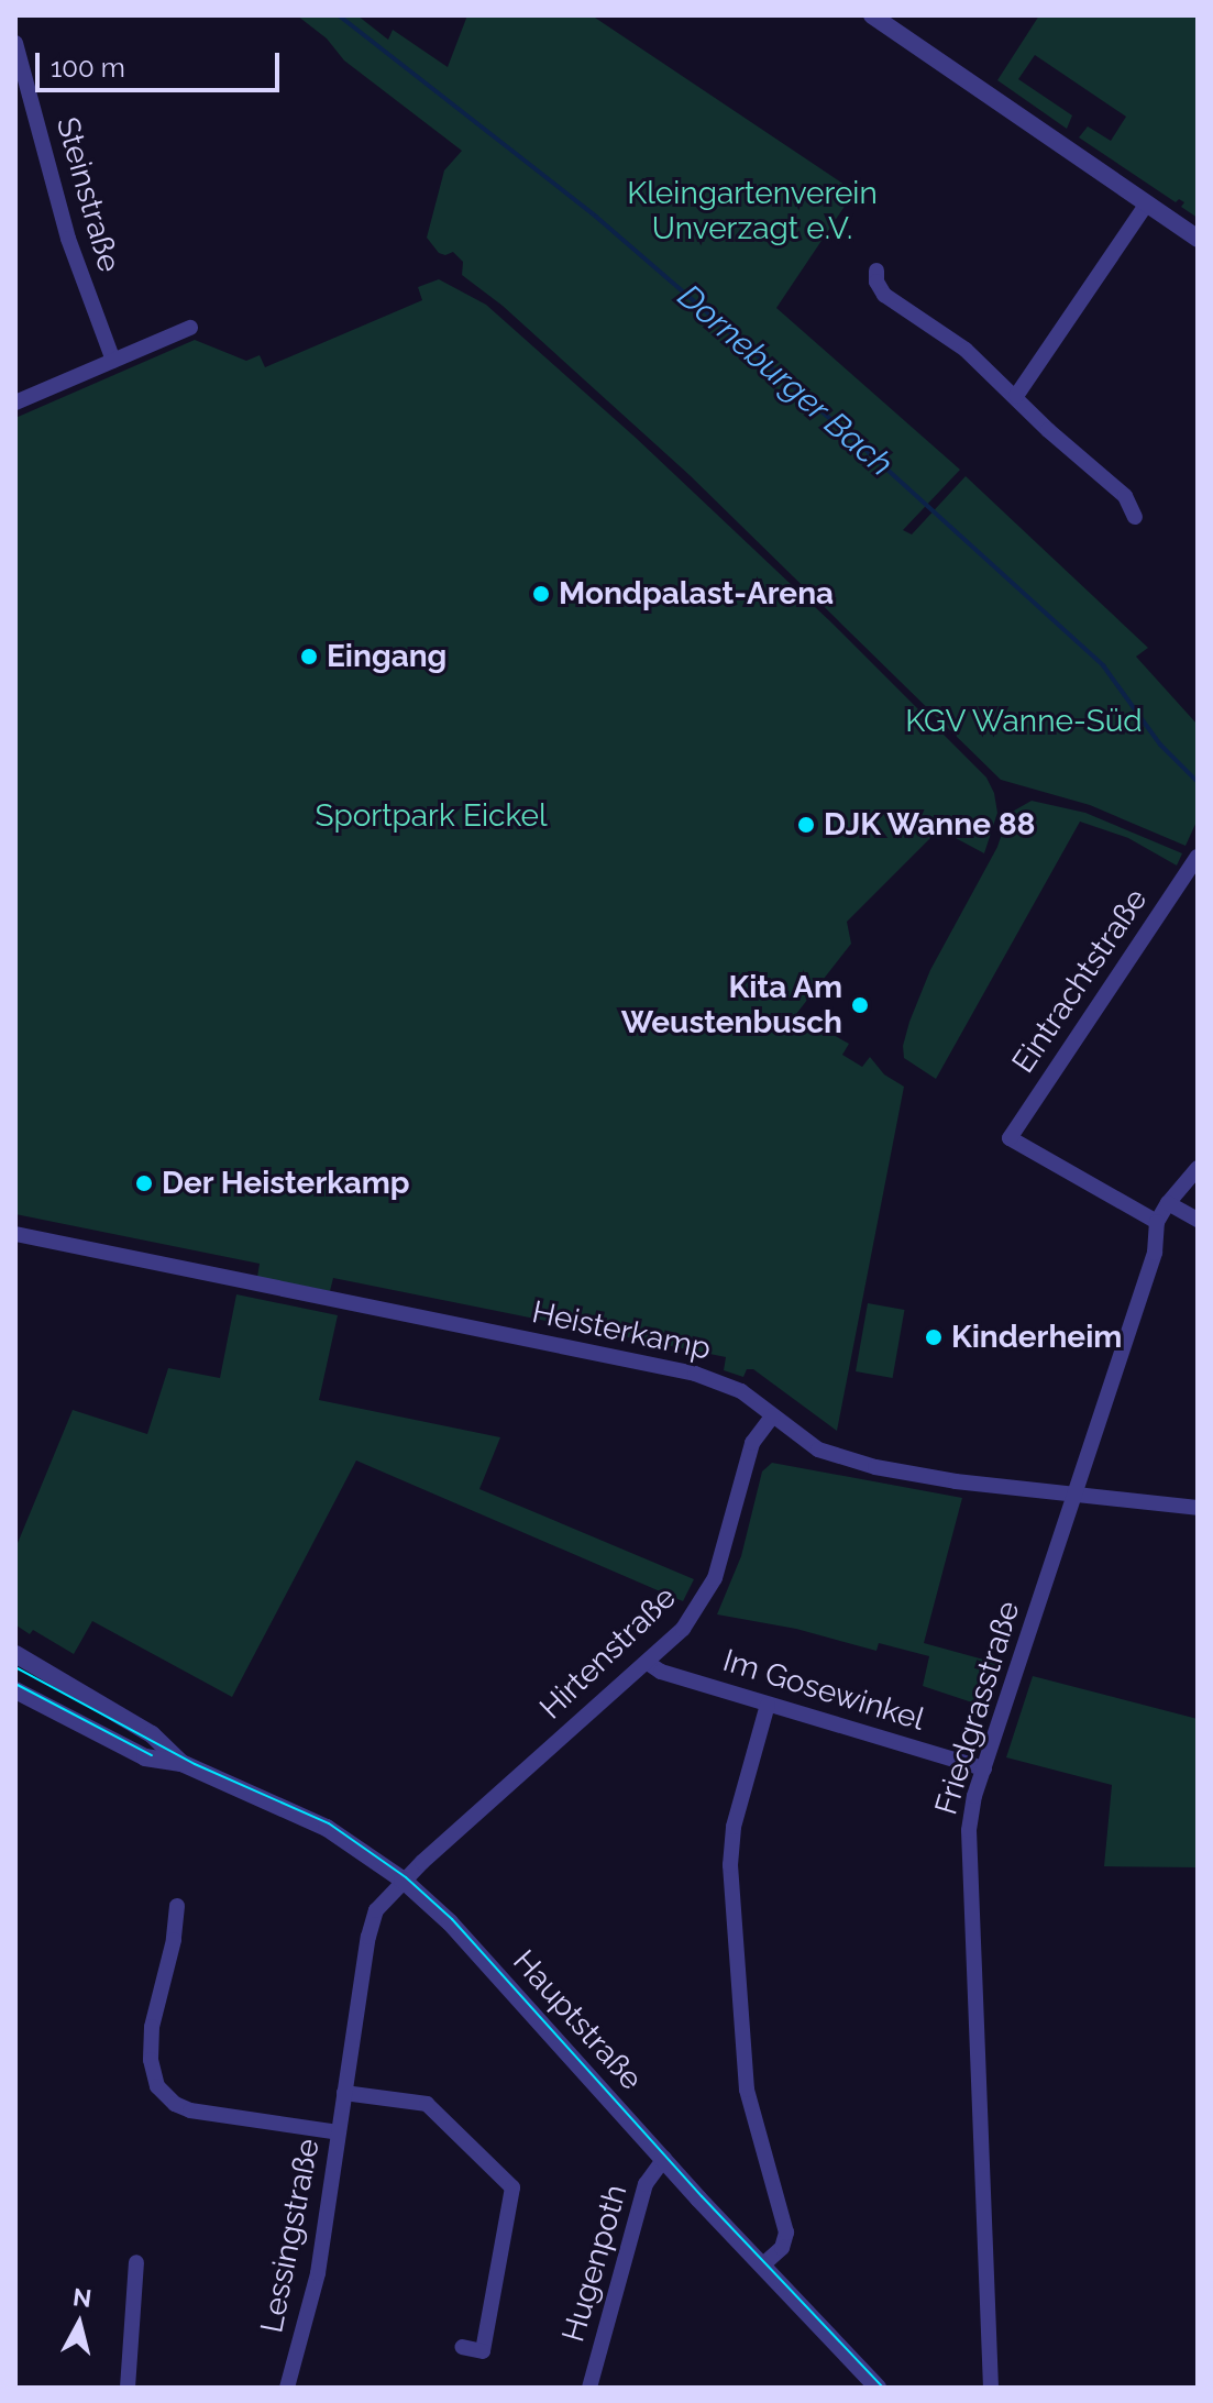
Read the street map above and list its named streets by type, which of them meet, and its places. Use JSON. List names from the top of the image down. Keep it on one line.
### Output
{"streets":{"street":["Steinstraße","Eintrachtstraße","Heisterkamp","Hirtenstraße","Im Gosewinkel","Friedgrasstraße","Hauptstraße","Lessingstraße","Hugenpoth"]},"crossings":[["Eintrachtstraße","Friedgrasstraße"],["Heisterkamp","Hirtenstraße"],["Heisterkamp","Friedgrasstraße"],["Hirtenstraße","Im Gosewinkel"],["Hirtenstraße","Hauptstraße"],["Hirtenstraße","Lessingstraße"],["Im Gosewinkel","Friedgrasstraße"],["Hauptstraße","Lessingstraße"],["Hauptstraße","Hugenpoth"]],"water":["Dorneburger Bach"],"parks":["Kleingartenverein Unverzagt e.V.","KGV Wanne-Süd","Sportpark Eickel"],"places":["Mondpalast-Arena","Eingang","DJK Wanne 88","Kita Am Weustenbusch","Der Heisterkamp","Kinderheim"],"scale_bar":"100 m","north":"top"}
